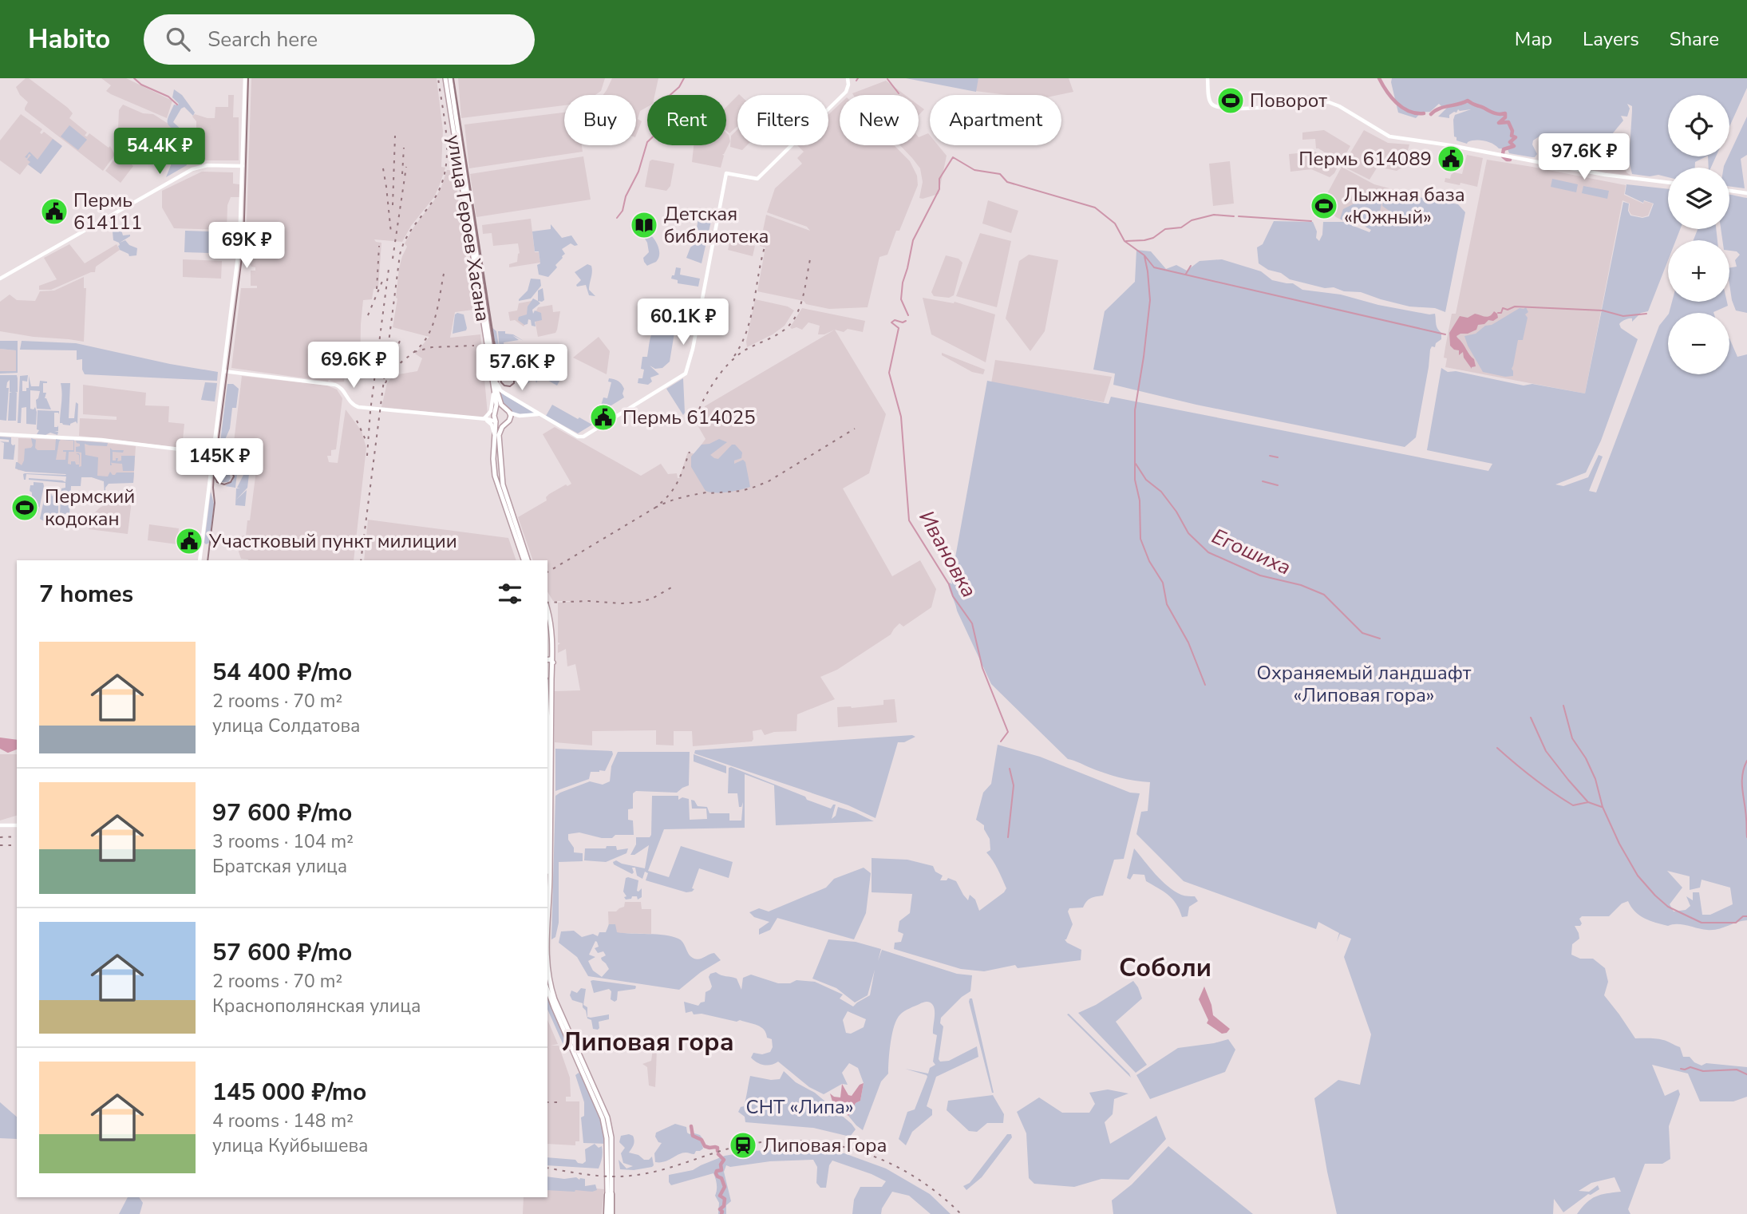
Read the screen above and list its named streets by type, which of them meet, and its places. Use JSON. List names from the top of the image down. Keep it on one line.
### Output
{"streets":{"main road":["улица Героев Хасана"]},"districts":["Соболи","Липовая гора"],"water":["Егошиха","Ивановка"],"parks":["Охраняемый ландшафт «Липовая гора»","СНТ «Липа»"],"places":{"sports":["Поворот","Лыжная база «Южный»","Пермский кодокан"],"public building":["Пермь 614089","Пермь 614111","Пермь 614025","Участковый пункт милиции"],"library":["Детская библиотека"],"station":["Липовая Гора"]},"page":{"header":"Habito","search":"Search here","nav":["Map","Layers","Share"],"map_buttons":["+","−"],"chip":["Buy","Rent","Filters","New","Apartment"],"price":["54.4K ₽","97.6K ₽","69K ₽","60.1K ₽","69.6K ₽","57.6K ₽","145K ₽"],"heading":"7 homes","list":[{"name":"54 400 ₽/mo","note":"2 rooms · 70 m² · улица Солдатова"},{"name":"97 600 ₽/mo","note":"3 rooms · 104 m² · Братская улица"},{"name":"57 600 ₽/mo","note":"2 rooms · 70 m² · Краснополянская улица"},{"name":"145 000 ₽/mo","note":"4 rooms · 148 m² · улица Куйбышева"}]}}
